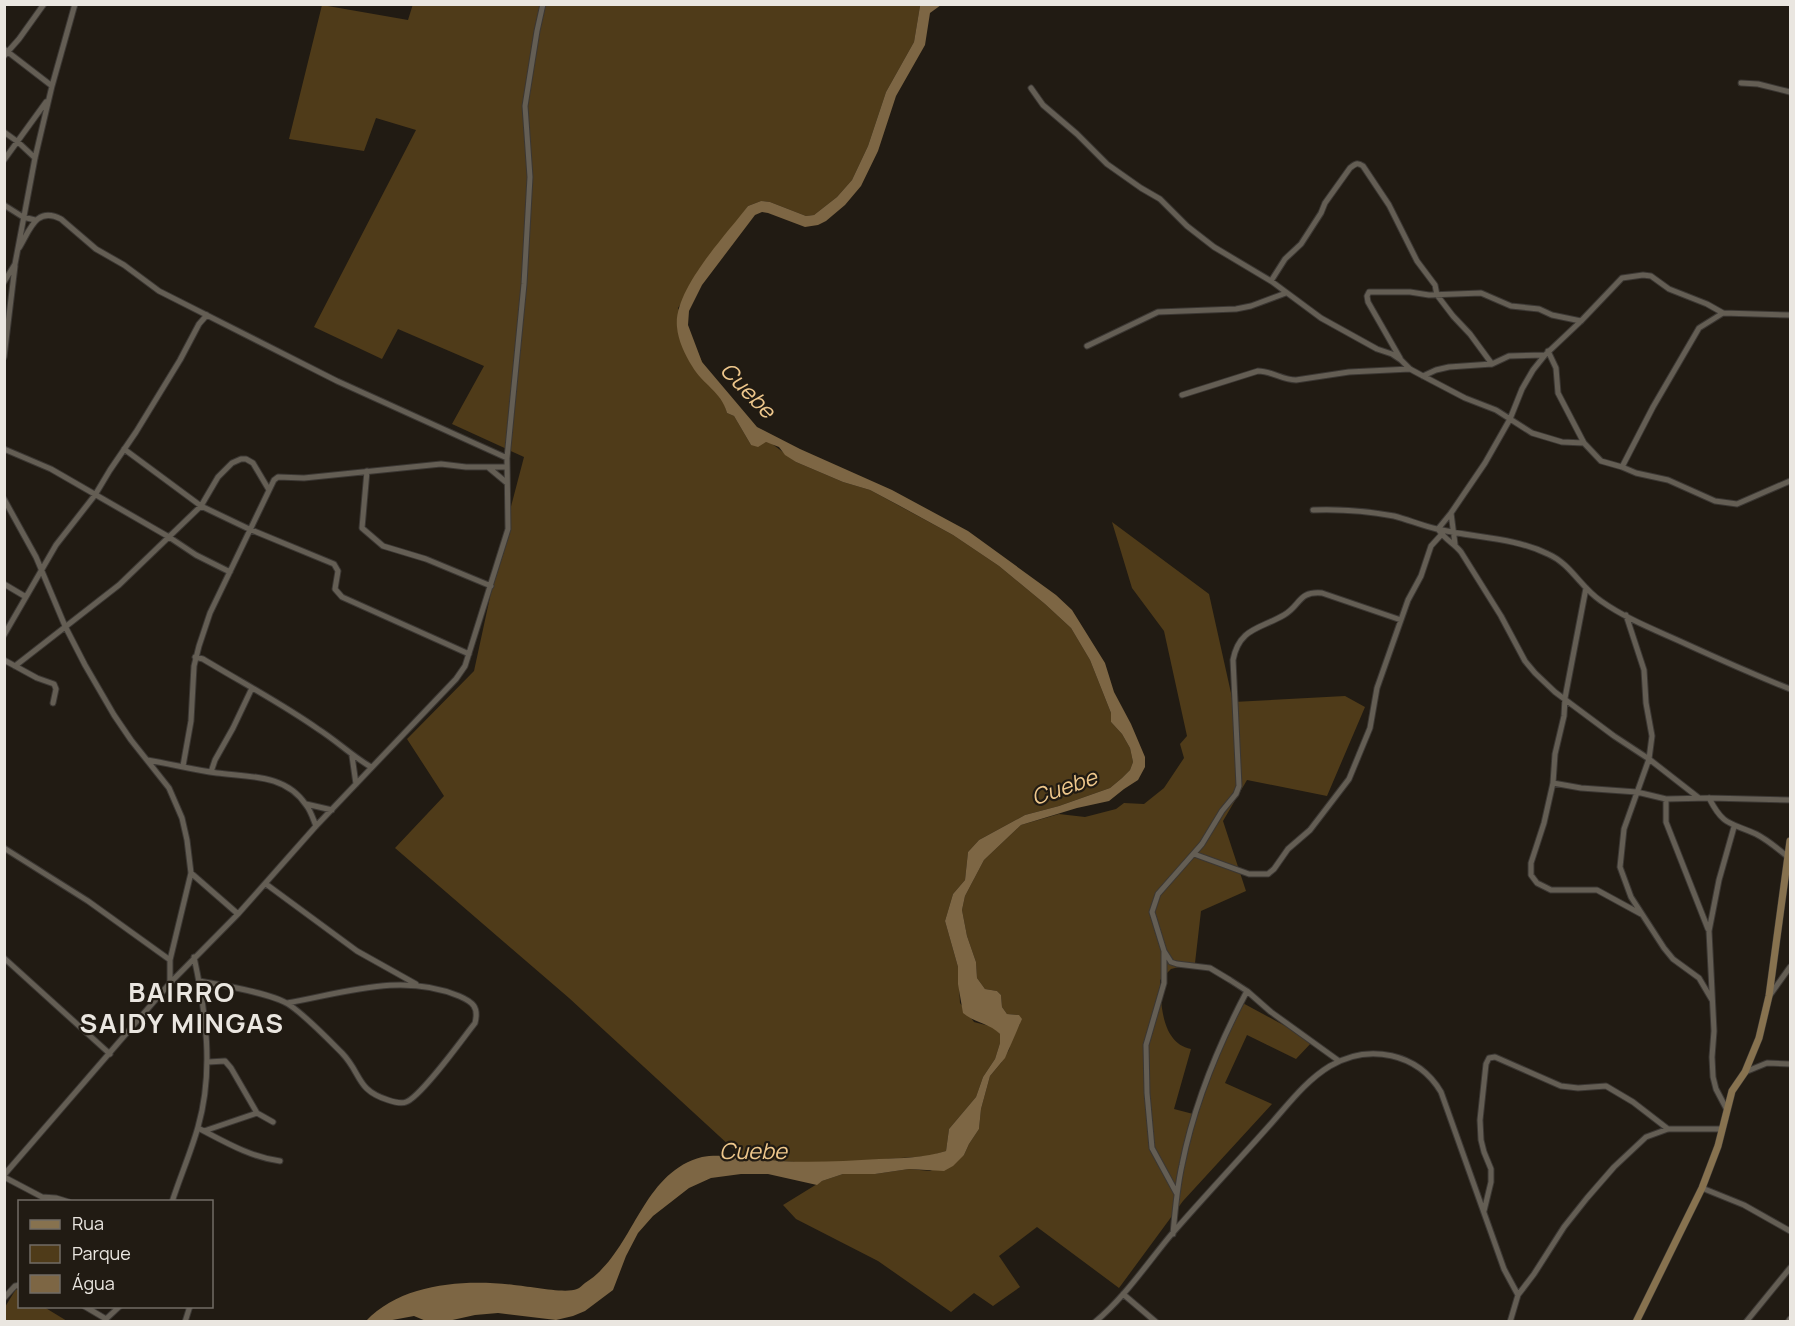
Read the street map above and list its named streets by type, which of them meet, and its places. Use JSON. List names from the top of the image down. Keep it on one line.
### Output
{"districts":["BAIRRO SAIDY MINGAS"],"water":["Cuebe"],"legend":["Rua","Parque","Água"]}
